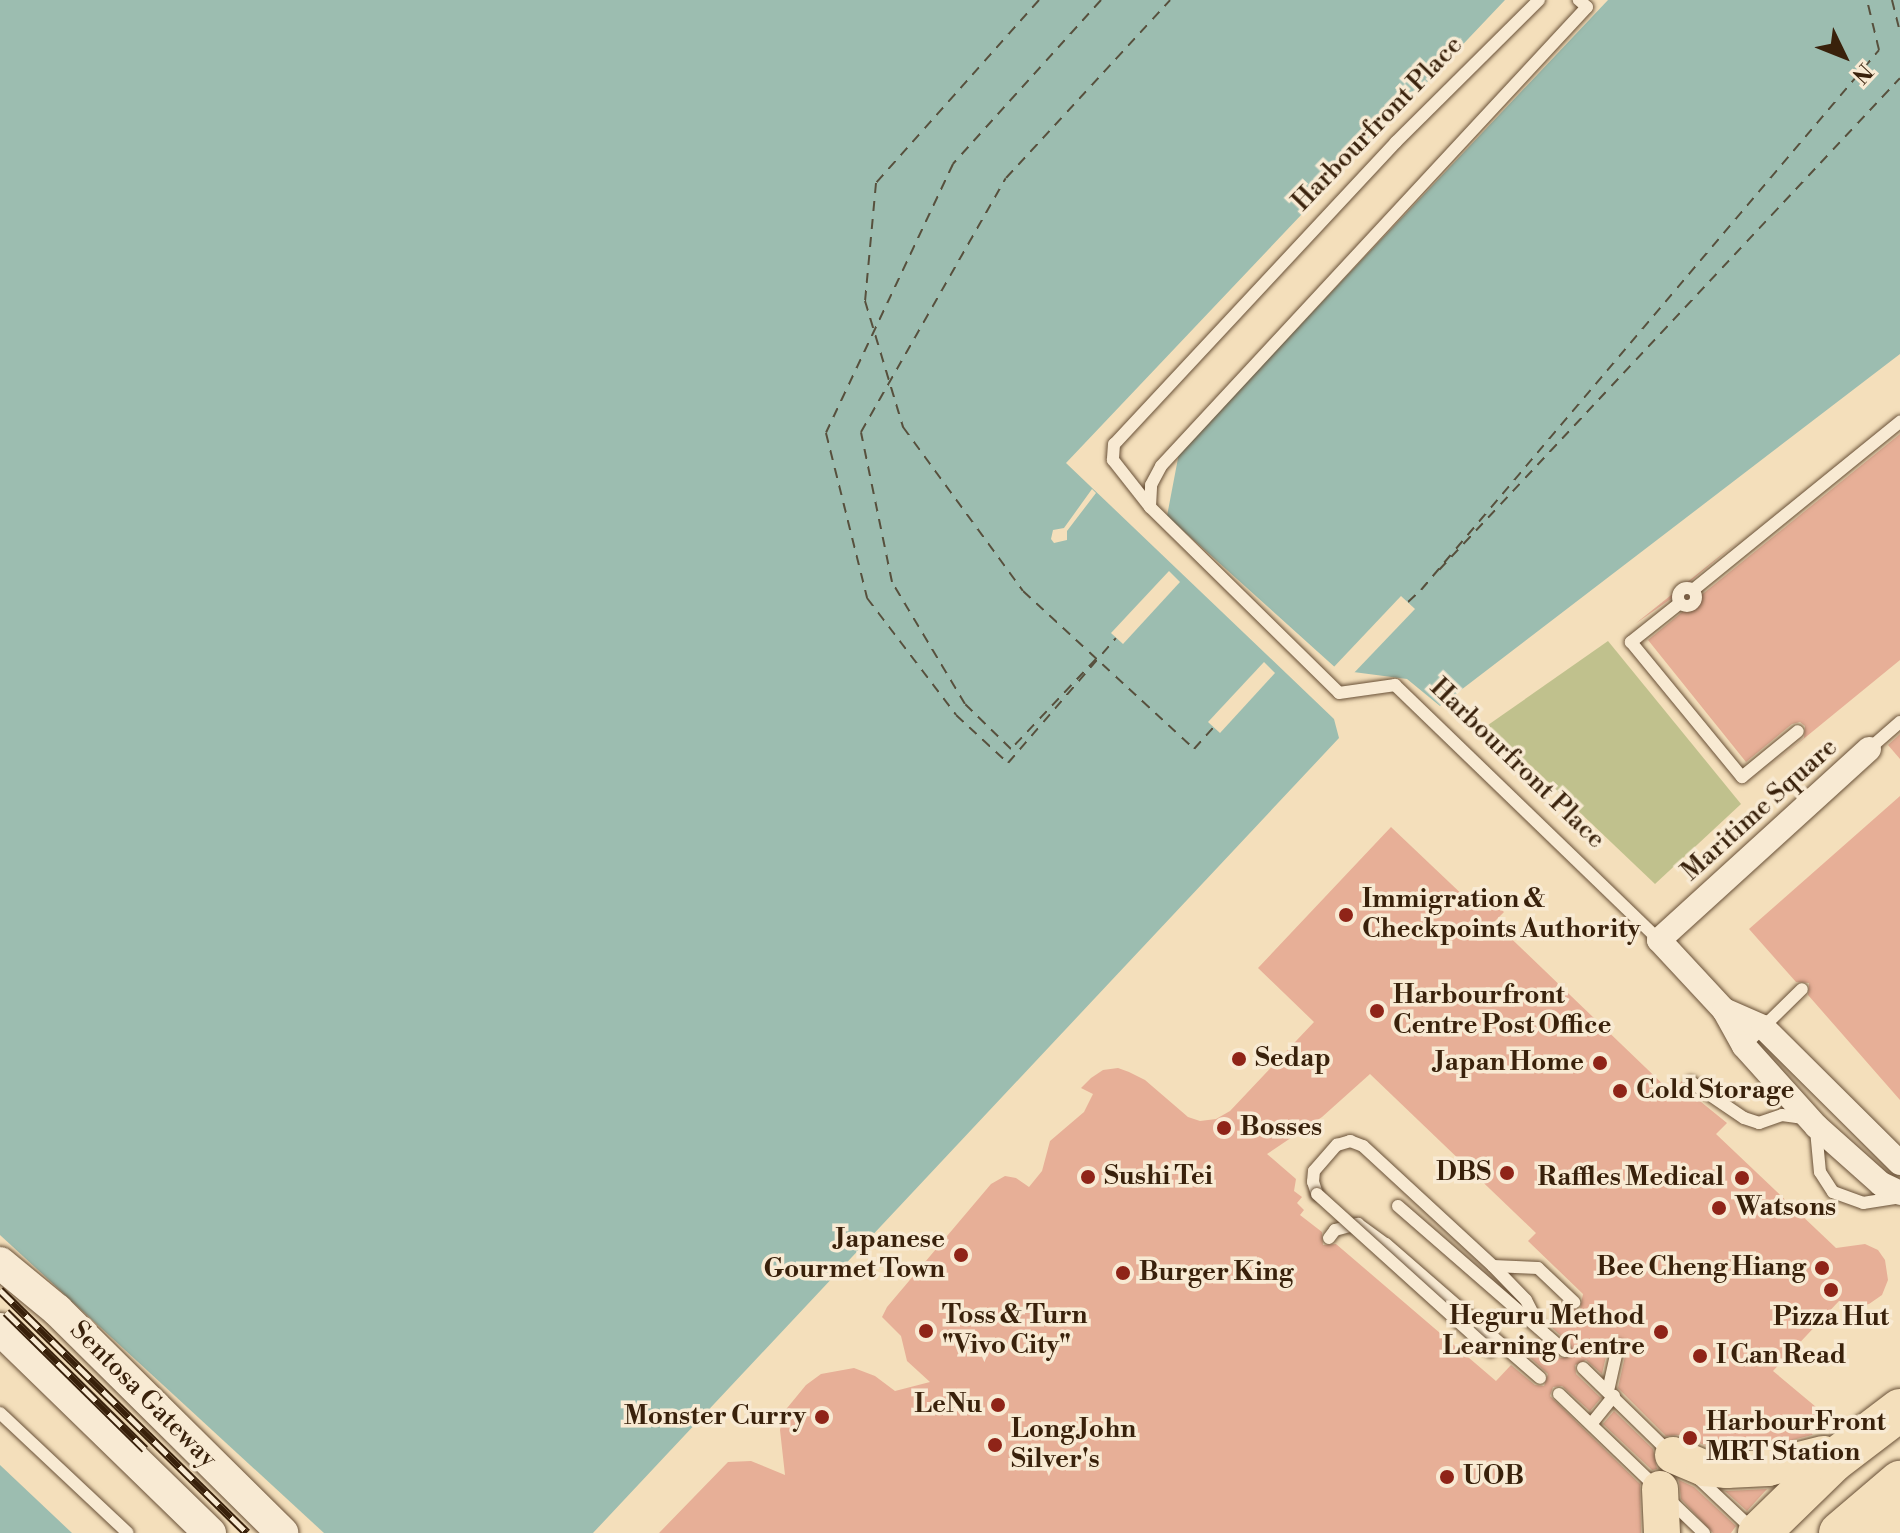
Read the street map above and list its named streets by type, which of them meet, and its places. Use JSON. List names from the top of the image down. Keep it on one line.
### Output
{"streets":{"main road":["Sentosa Gateway"],"street":["Harbourfront Place","Maritime Square"]},"crossings":[["Harbourfront Place","Maritime Square"]],"places":["Immigration & Checkpoints Authority","Harbourfront Centre Post Office","Sedap","Japan Home","Cold Storage","Bosses","DBS","Sushi Tei","Raffles Medical","Watsons","Japanese Gourmet Town","Bee Cheng Hiang","Burger King","Pizza Hut","Toss & Turn \"Vivo City\"","Heguru Method Learning Centre","I Can Read","LeNu","Monster Curry","HarbourFront MRT Station","Long John Silver's","UOB"],"north":"bottom right"}
